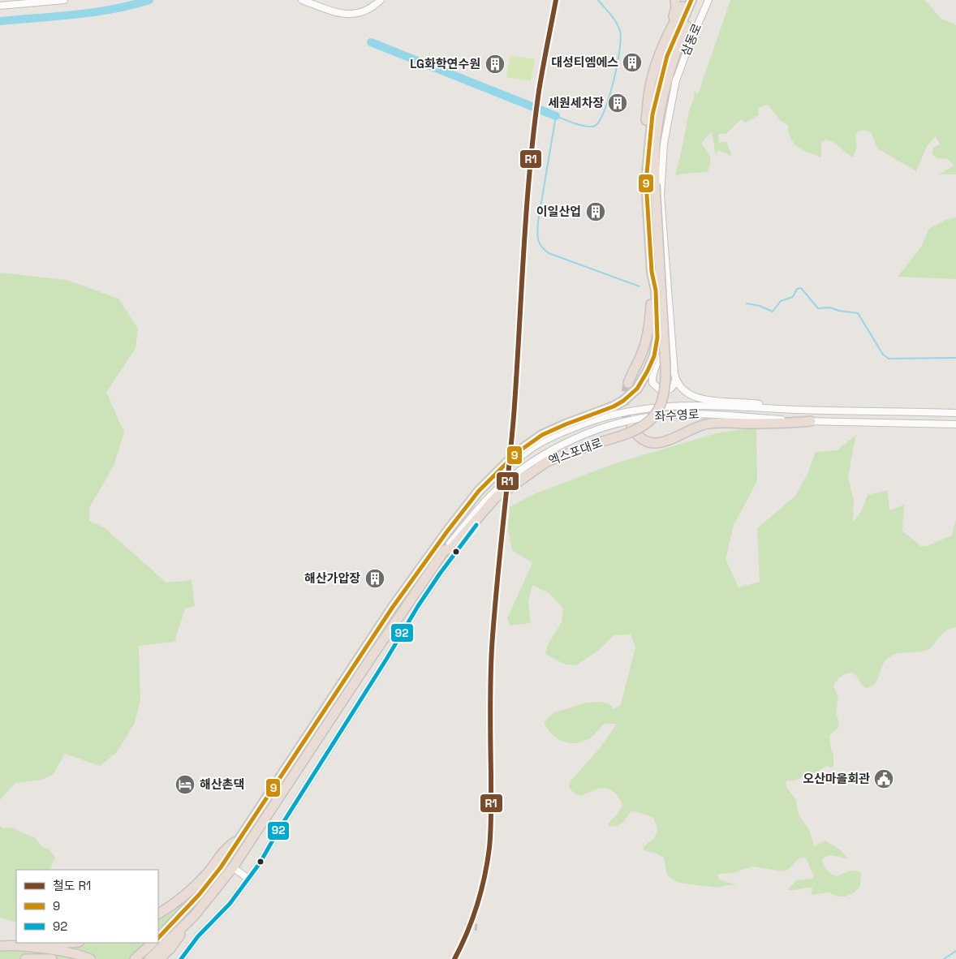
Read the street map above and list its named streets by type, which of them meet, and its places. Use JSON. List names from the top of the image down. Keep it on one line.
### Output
{"streets":{"highway":["엑스포대로"],"street":["삼동로","좌수영로"]},"crossings":[["좌수영로","엑스포대로"]],"places":{"building":["대성티엠에스","LG화학연수원","세원세차장","이일산업","해산가압장"],"public building":["오산마을회관"],"hotel":["해산촌댁"]},"lines":["rail line R1","transit line 9","transit line 92"],"legend":["철도 R1","9","92"]}
